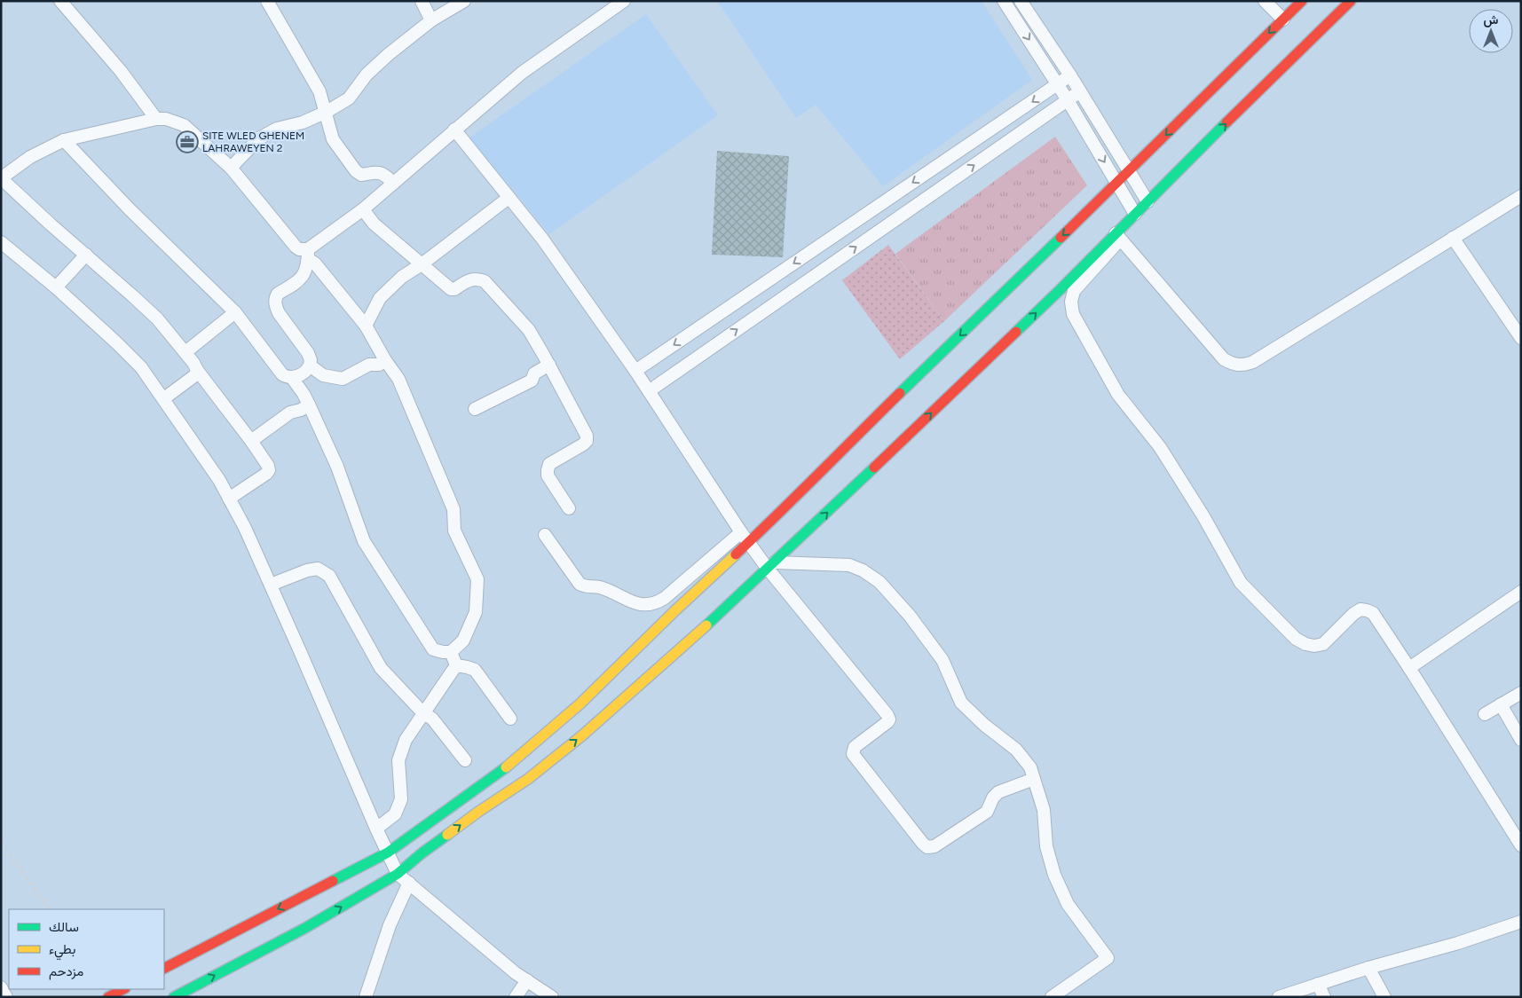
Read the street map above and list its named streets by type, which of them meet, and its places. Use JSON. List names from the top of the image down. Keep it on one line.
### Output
{"places":{"office":["SITE WLED GHENEM LAHRAWEYEN 2"]},"legend":["سالك","بطيء","مزدحم"],"north":"top"}
